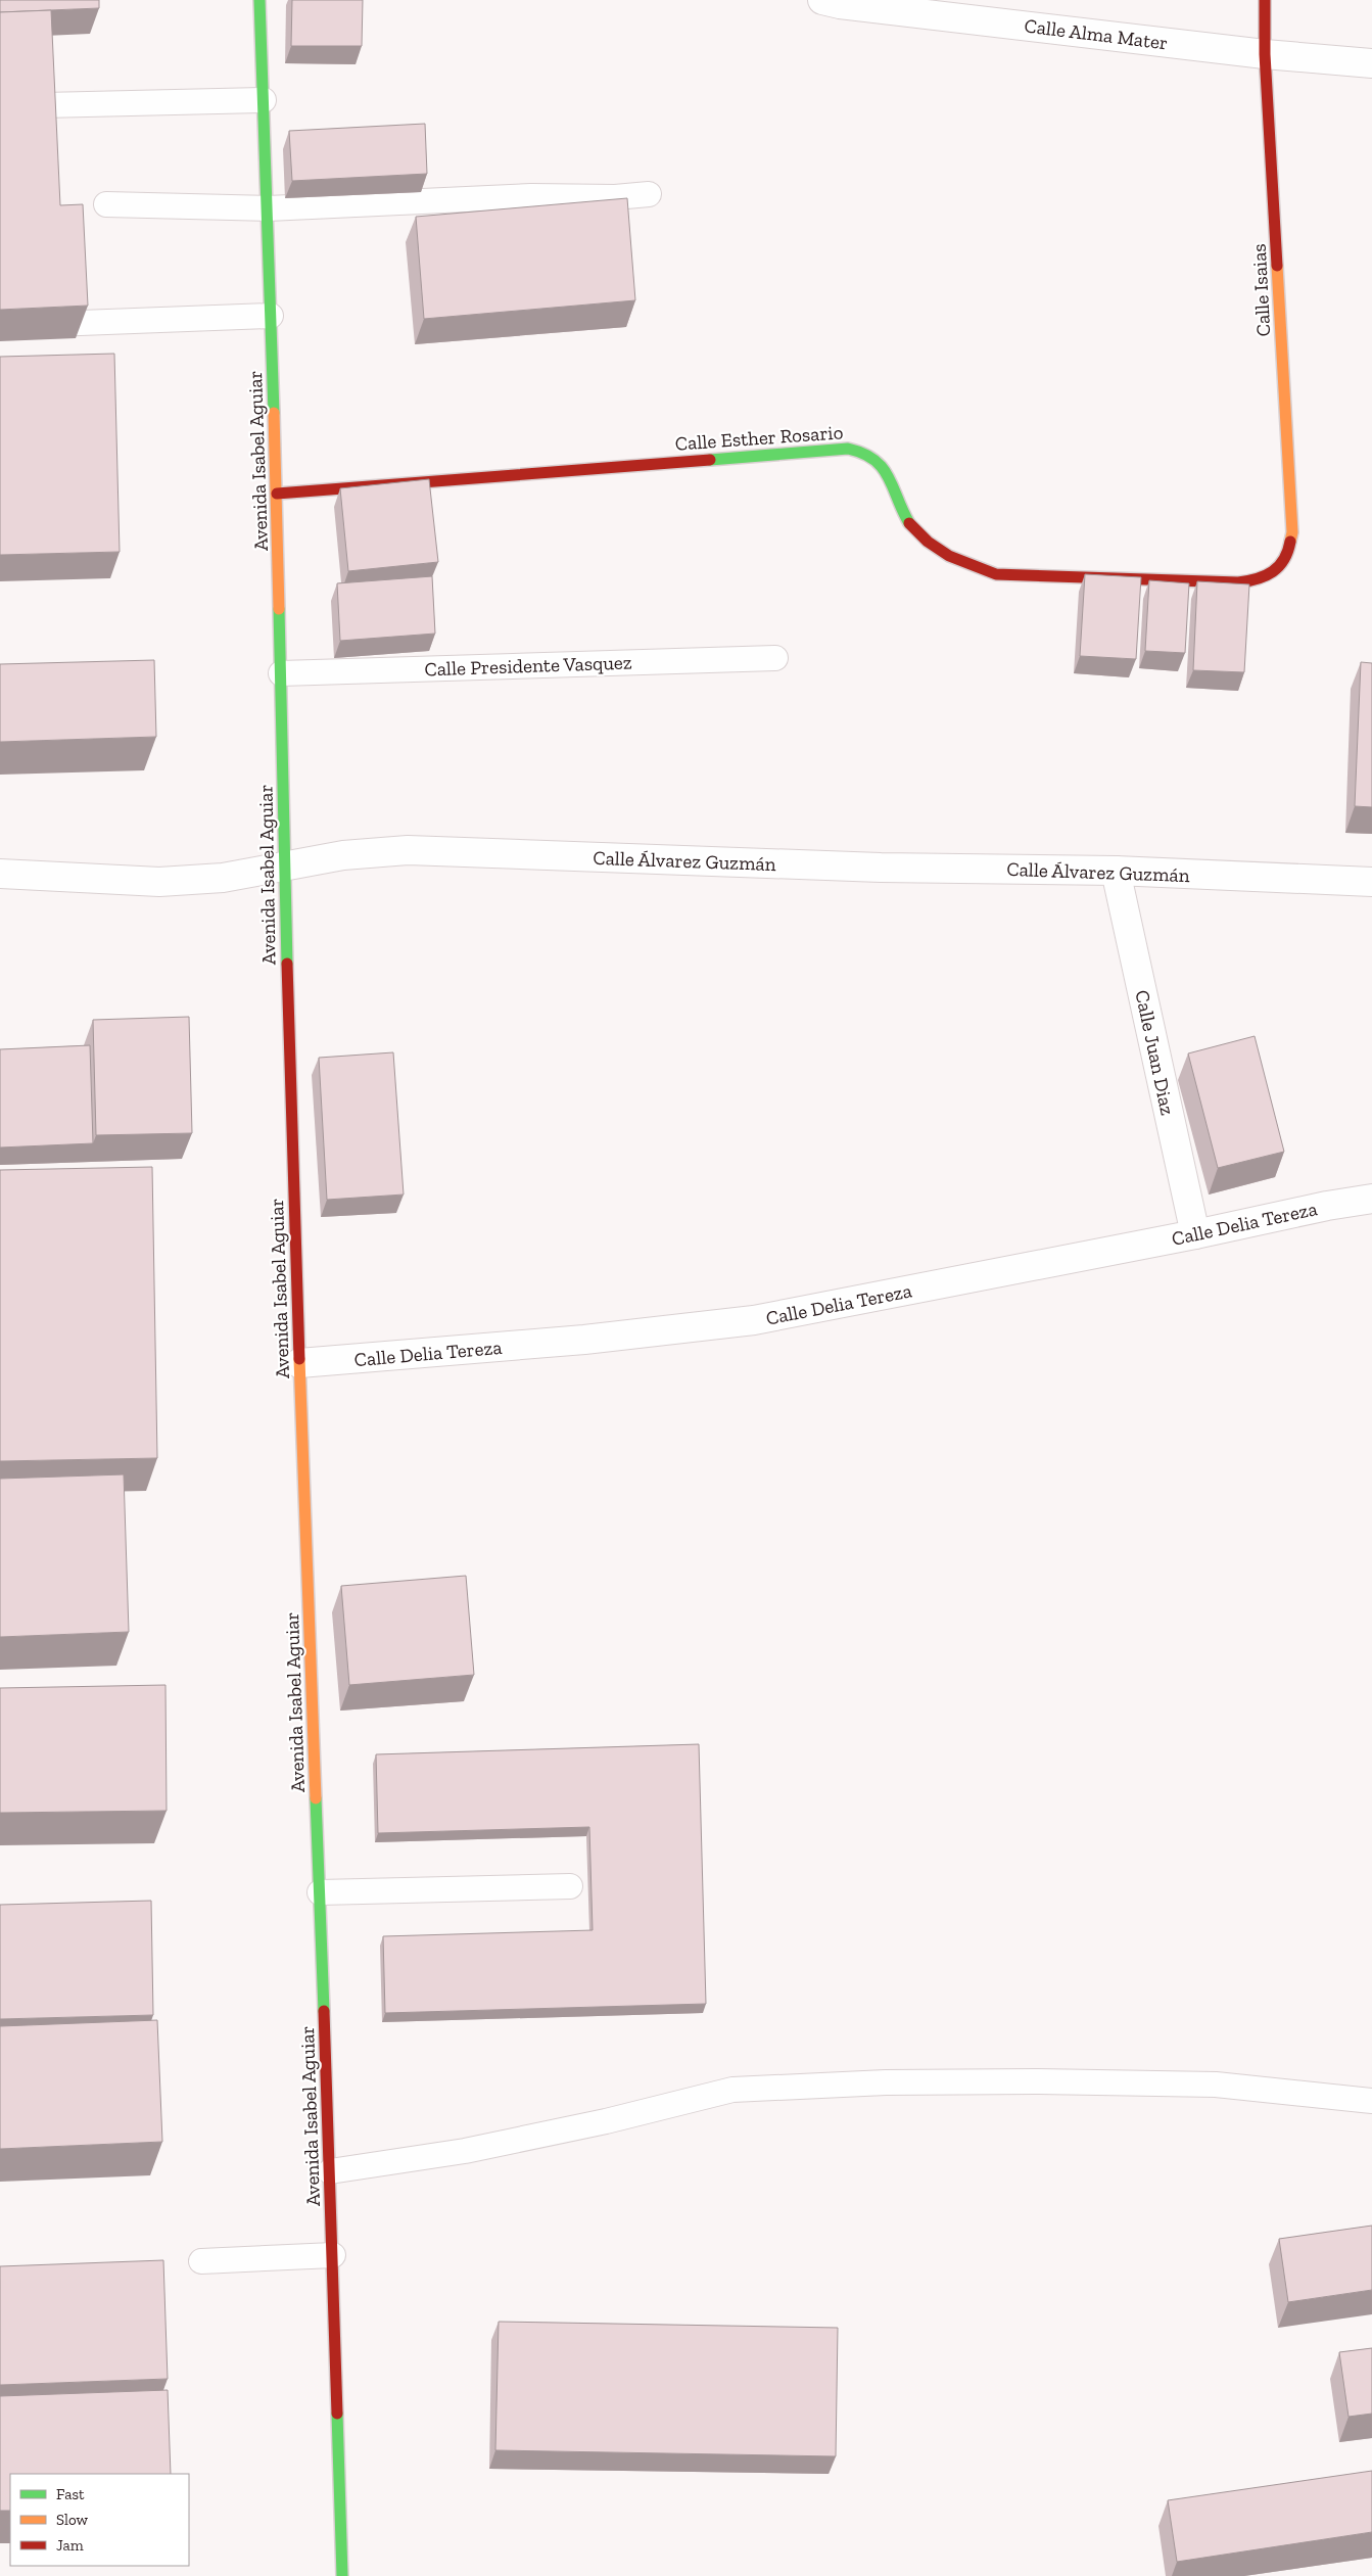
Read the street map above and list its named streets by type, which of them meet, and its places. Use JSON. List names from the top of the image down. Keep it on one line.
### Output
{"streets":{"main road":["Calle Isaias","Calle Esther Rosario","Avenida Isabel Aguiar"],"street":["Calle Alma Mater","Calle Álvarez Guzmán","Calle Juan Diaz","Calle Delia Tereza"],"lane":["Calle Presidente Vasquez"]},"crossings":[["Calle Alma Mater","Calle Isaias"],["Calle Isaias","Calle Esther Rosario"],["Calle Esther Rosario","Avenida Isabel Aguiar"],["Avenida Isabel Aguiar","Calle Presidente Vasquez"],["Avenida Isabel Aguiar","Calle Álvarez Guzmán"],["Avenida Isabel Aguiar","Calle Delia Tereza"],["Calle Álvarez Guzmán","Calle Juan Diaz"],["Calle Juan Diaz","Calle Delia Tereza"]],"legend":["Fast","Slow","Jam"]}
